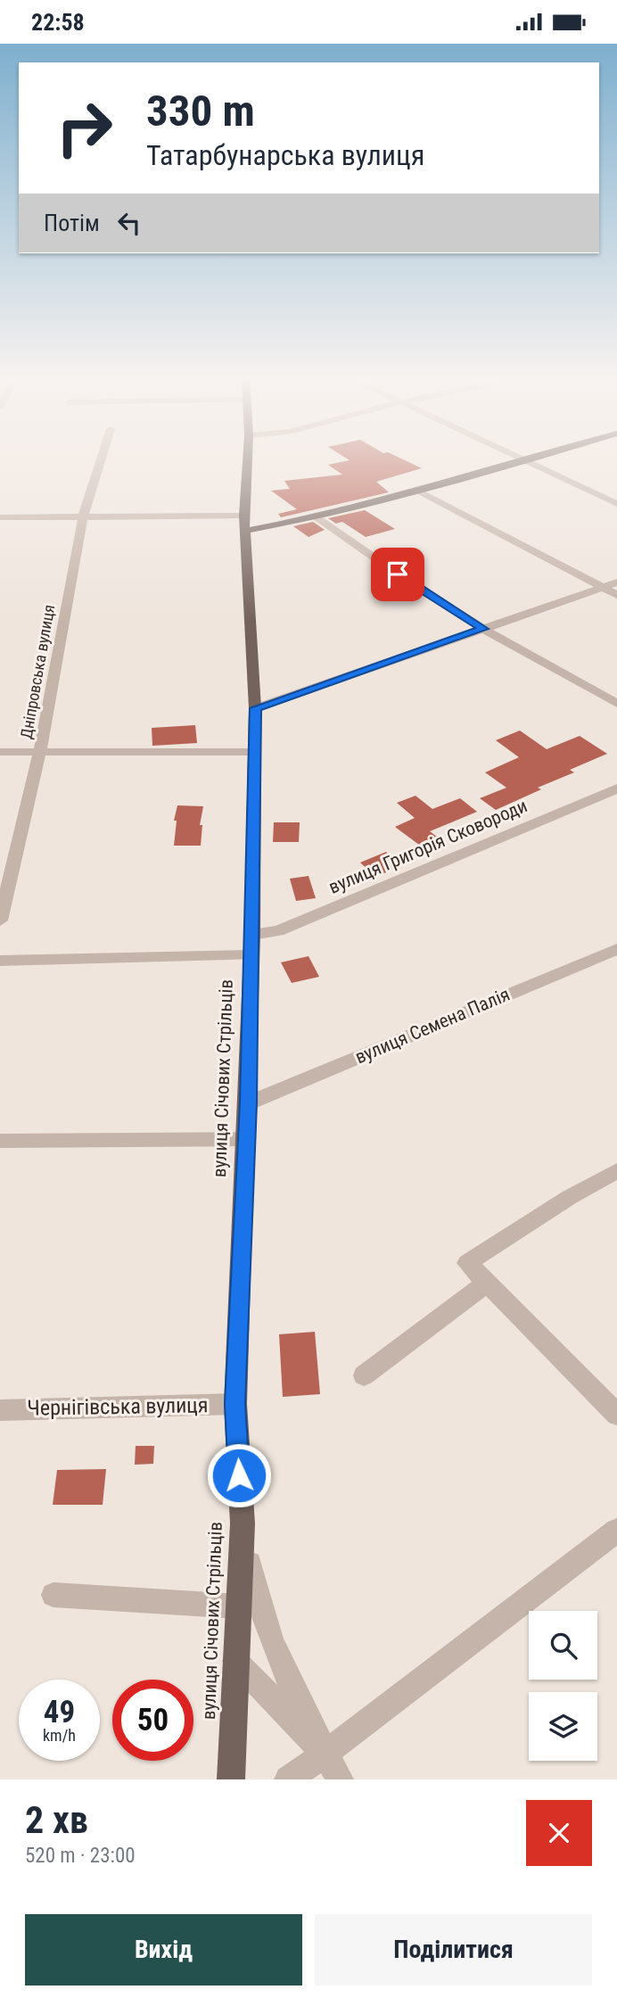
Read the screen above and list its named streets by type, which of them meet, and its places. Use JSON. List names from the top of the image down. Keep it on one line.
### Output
{"streets":{"main road":["вулиця Січових Стрільців"],"street":["Дніпровська вулиця","вулиця Григорія Сковороди","вулиця Семена Палія","Чернігівська вулиця"]},"crossings":[["вулиця Григорія Сковороди","вулиця Січових Стрільців"],["вулиця Семена Палія","вулиця Січових Стрільців"],["вулиця Січових Стрільців","Чернігівська вулиця"]],"page":{"status":"22:58","turn":["330 m","Татарбунарська вулиця"],"then":"Потім","speed":"49 km/h","limit":"50","heading":["2 хв","520 m · 23:00"],"buttons":["Вихід","Поділитися"]}}
